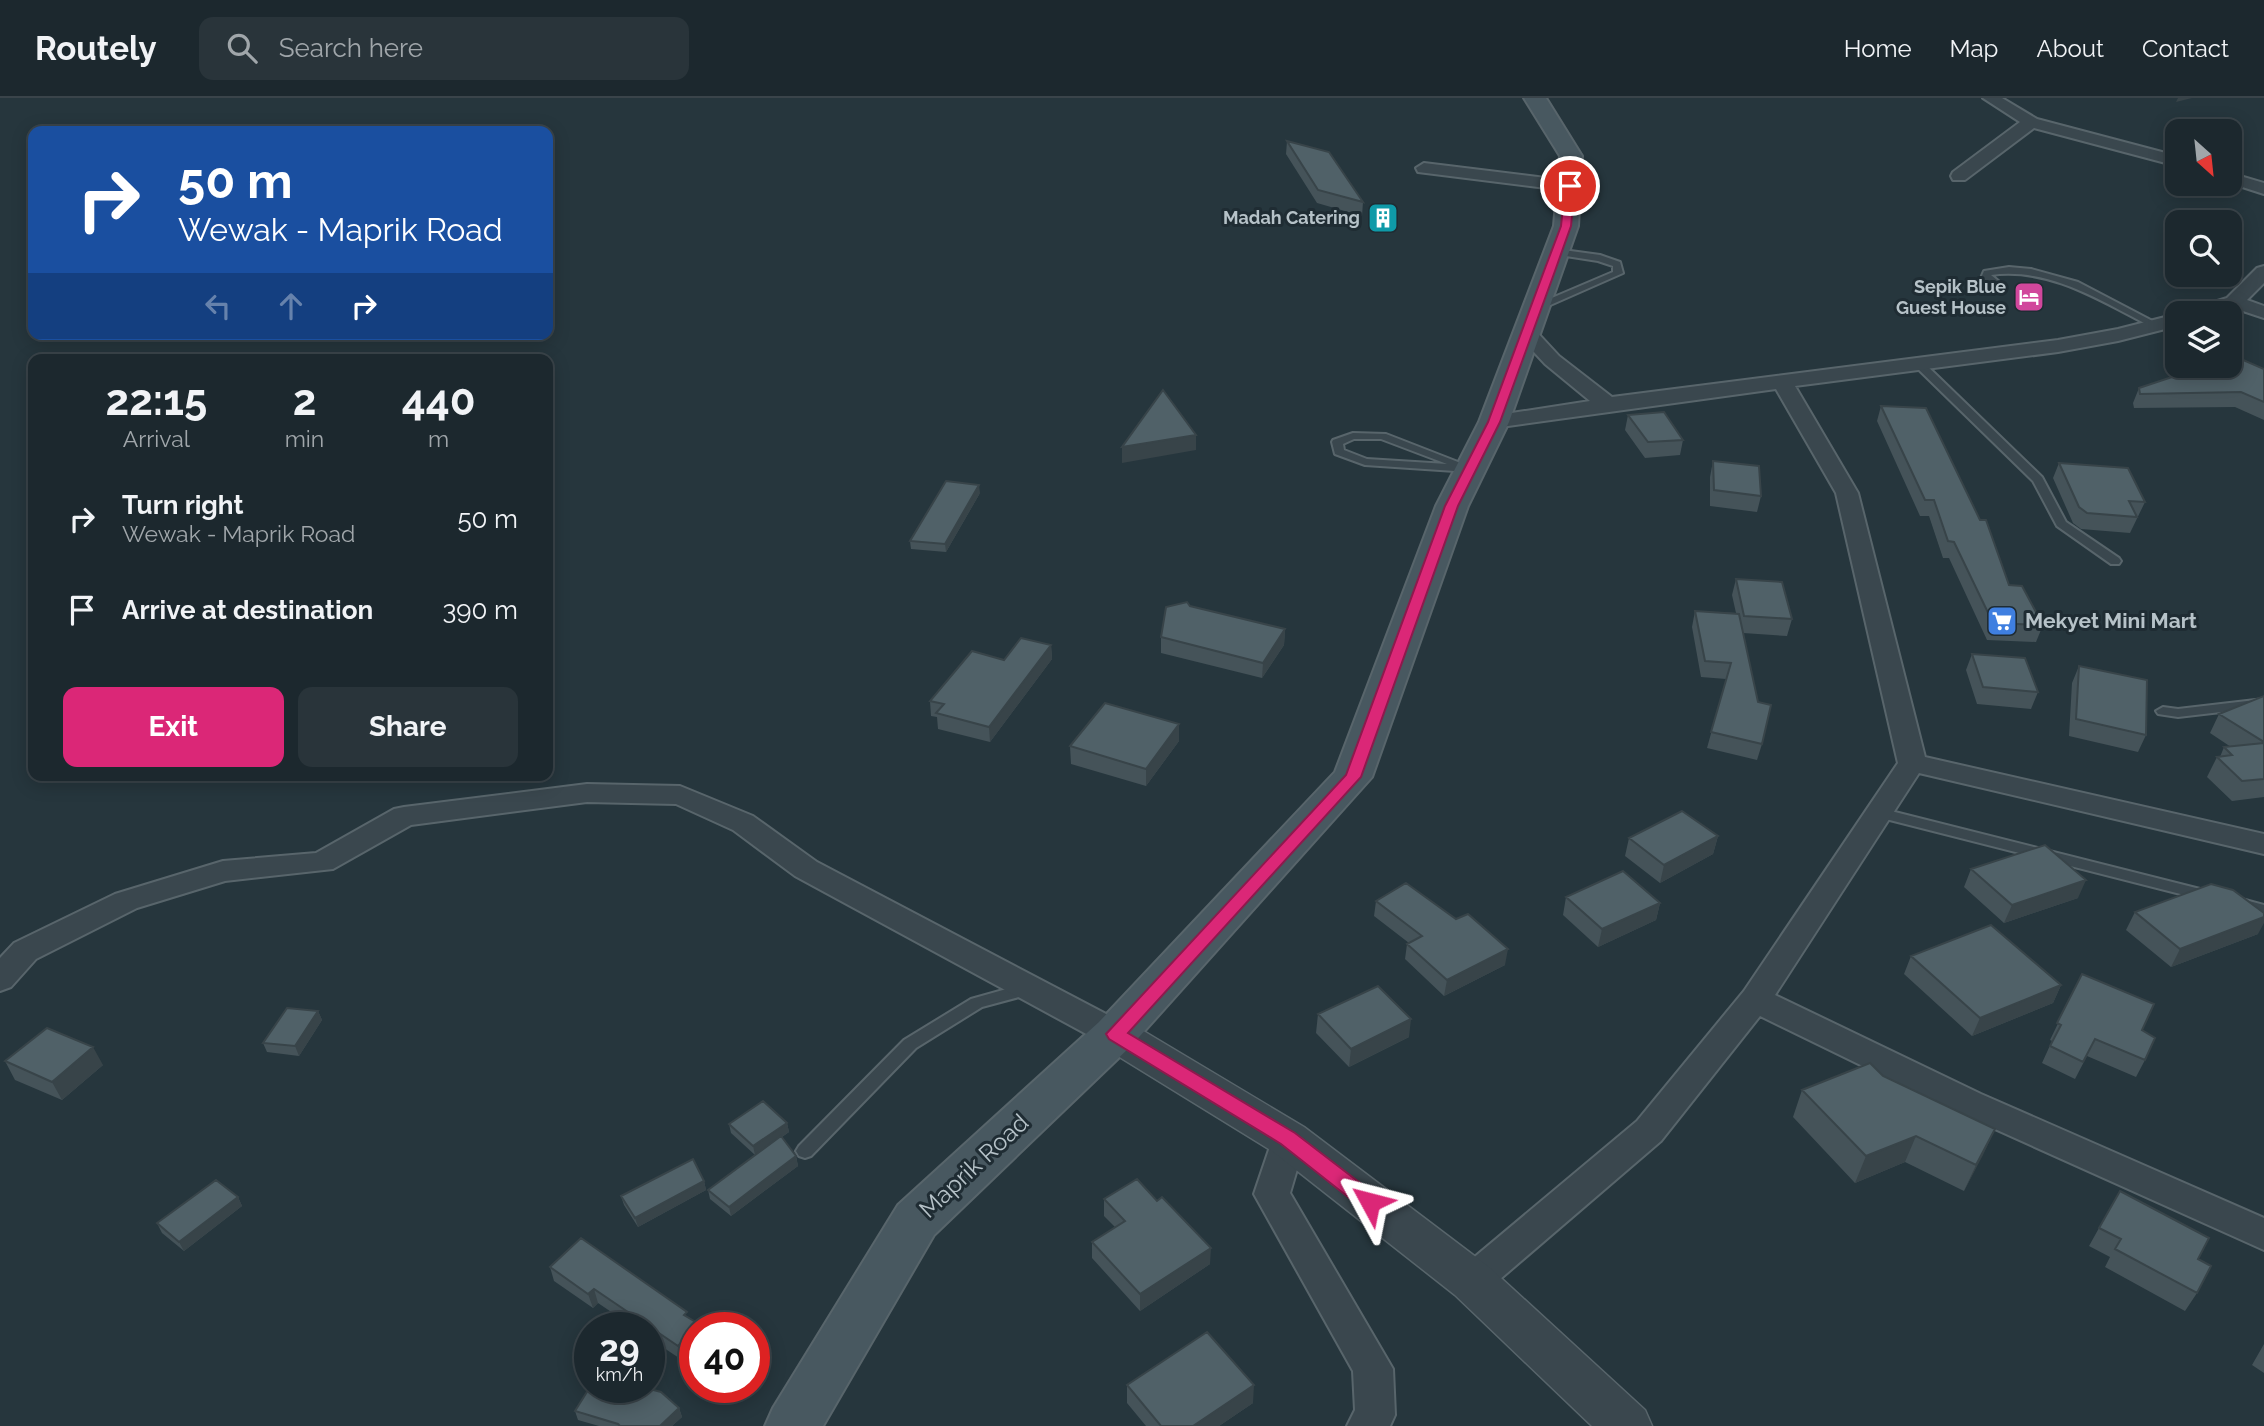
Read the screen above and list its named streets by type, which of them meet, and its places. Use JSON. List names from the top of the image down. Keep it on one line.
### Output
{"streets":{"main road":["Maprik Road"]},"places":{"building":["Madah Catering"],"hotel":["Sepik Blue Guest House"],"supermarket":["Mekyet Mini Mart"]},"north":"bottom right","page":{"header":"Routely","search":"Search here","nav":["Home","Map","About","Contact"],"turn":["50 m","Wewak - Maprik Road"],"eta":["22:15","Arrival","2","min","440","m"],"list":[{"name":"Turn right","note":"Wewak - Maprik Road","value":"50 m"},{"name":"Arrive at destination","value":"390 m"}],"buttons":["Exit","Share"],"speed":"29 km/h","limit":"40"}}
